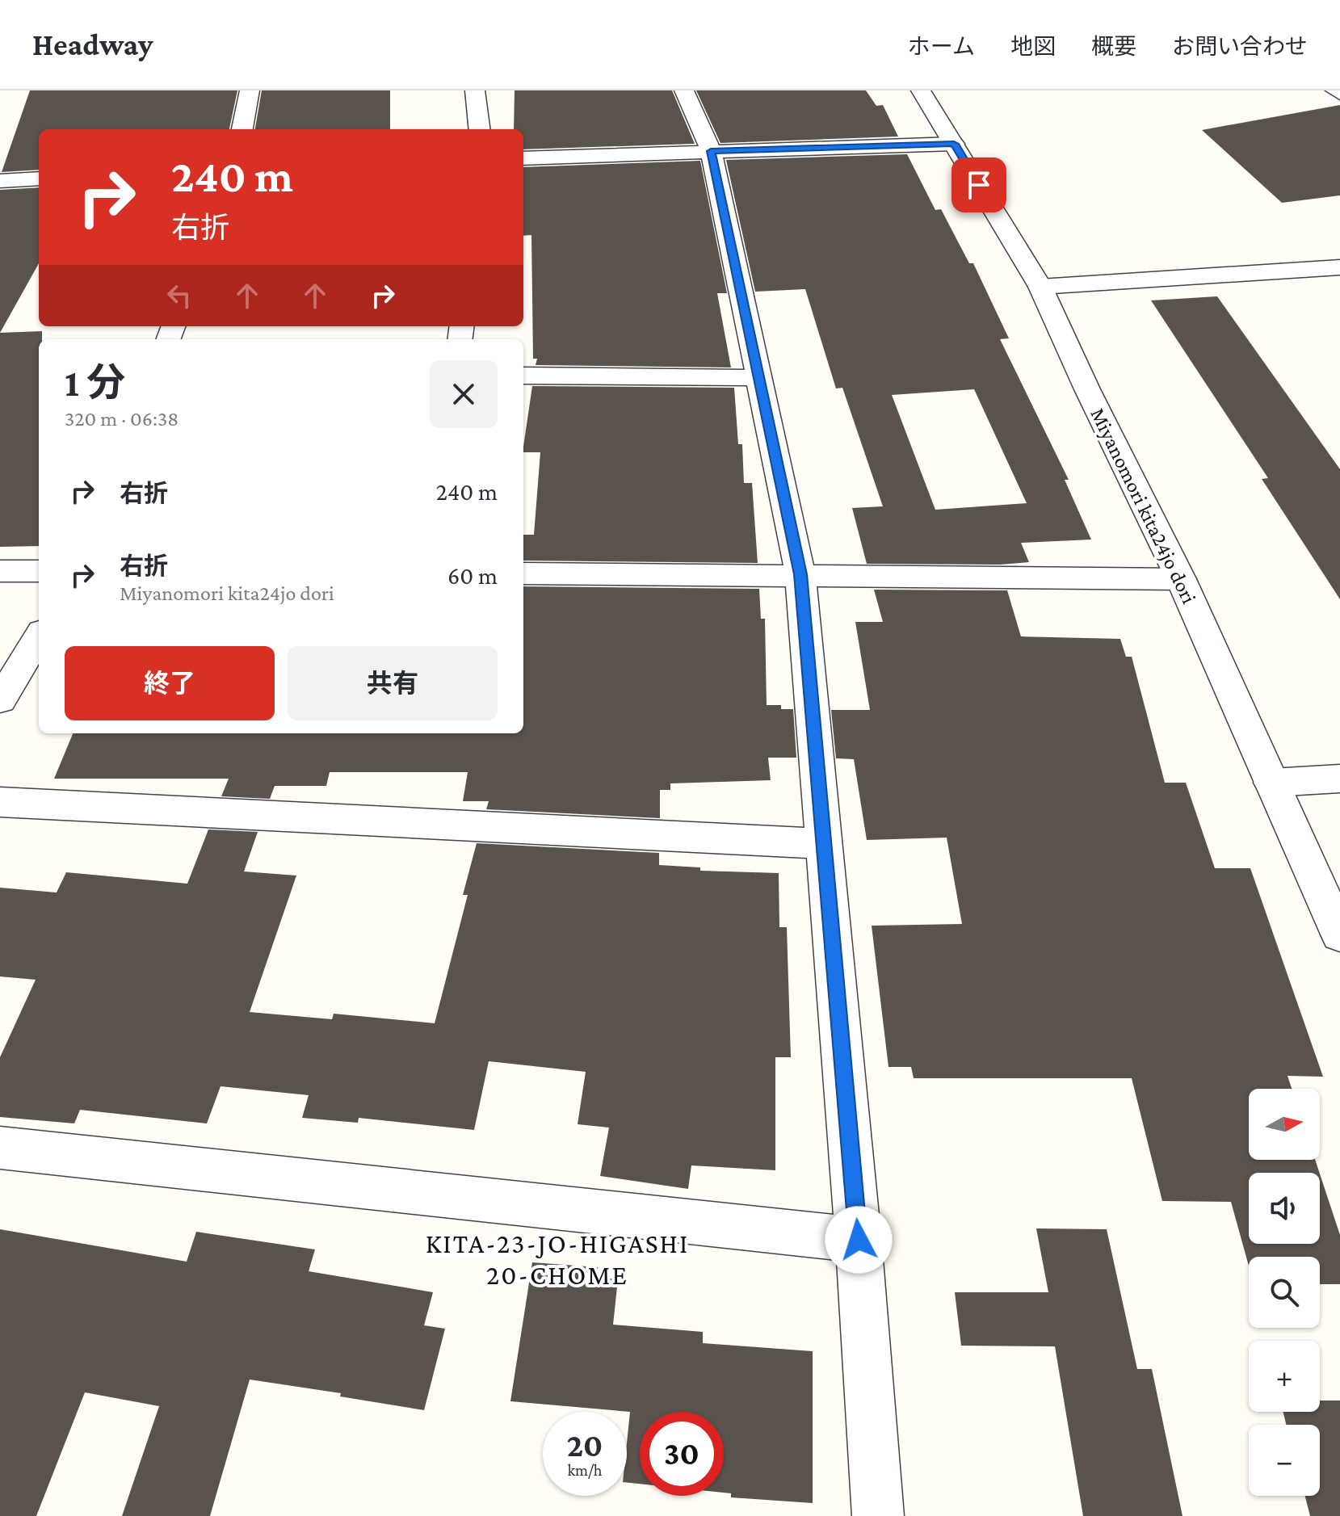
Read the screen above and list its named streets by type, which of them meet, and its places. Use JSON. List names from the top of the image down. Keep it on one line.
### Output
{"streets":{"street":["Miyanomori kita24jo dori"]},"districts":["KITA-23-JO-HIGASHI 20-CHOME"],"north":"right","page":{"header":"Headway","nav":["ホーム","地図","概要","お問い合わせ"],"turn":["240 m","右折"],"heading":["1 分","320 m · 06:38"],"list":[{"name":"右折","value":"240 m"},{"name":"右折","note":"Miyanomori kita24jo dori","value":"60 m"}],"buttons":["終了","共有"],"map_buttons":["+","−"],"speed":"20 km/h","limit":"30"}}
